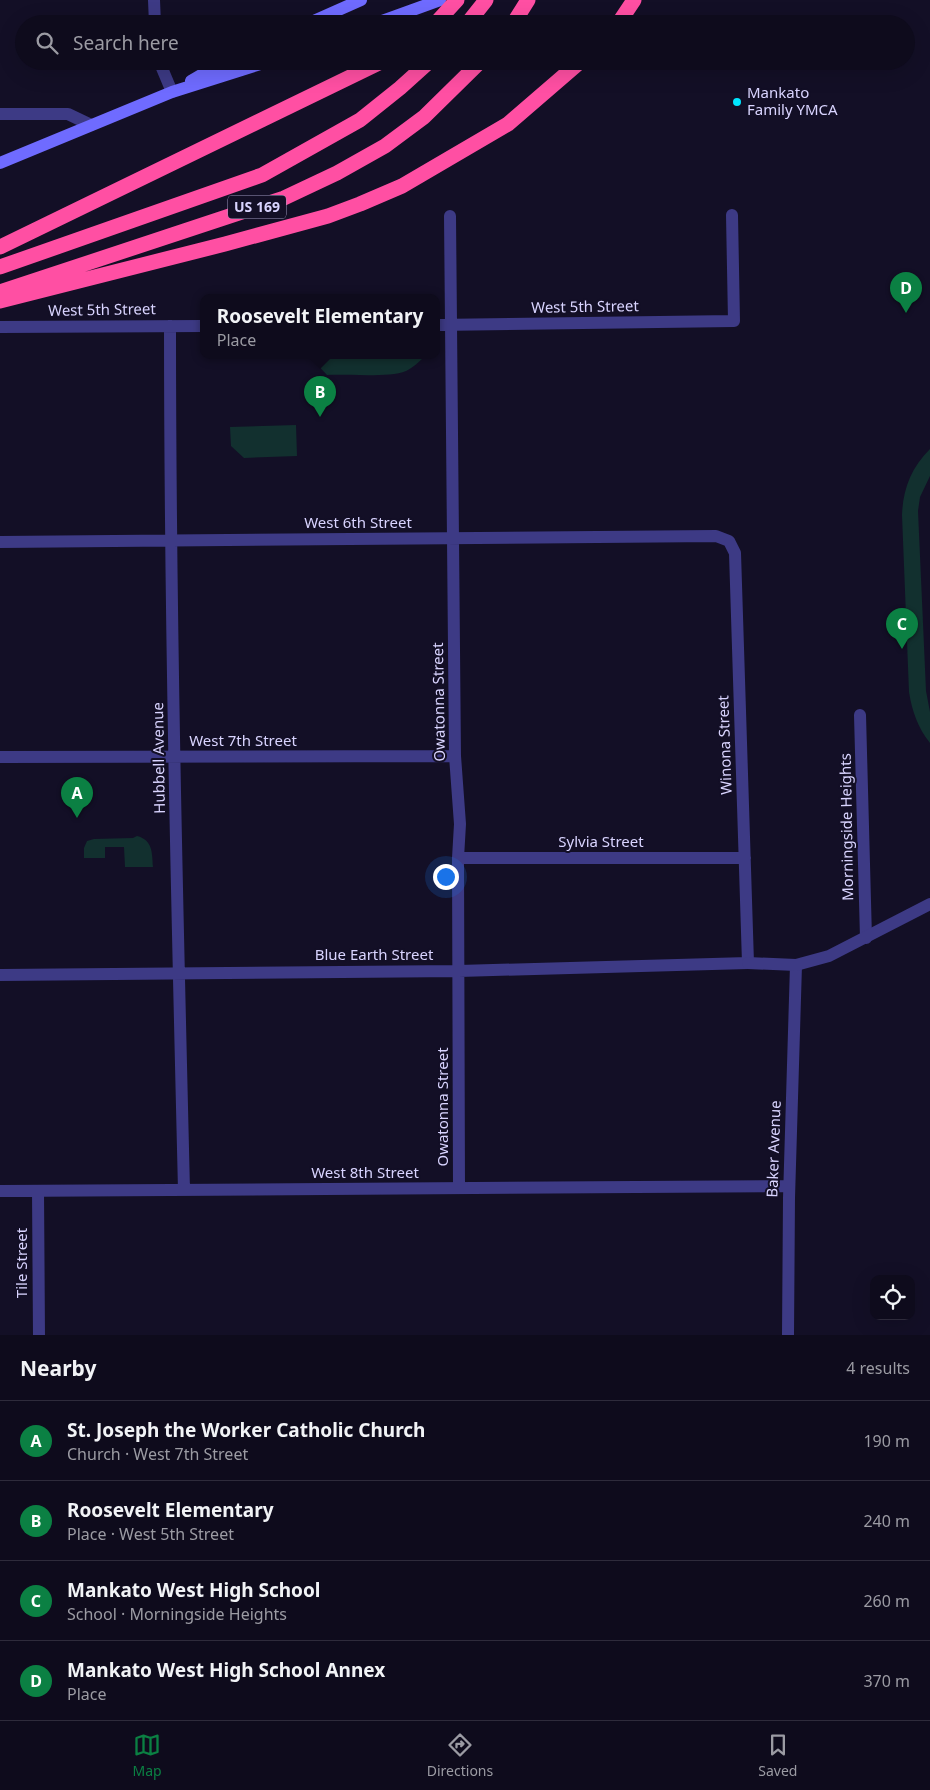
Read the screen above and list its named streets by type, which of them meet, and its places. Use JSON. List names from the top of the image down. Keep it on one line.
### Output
{"streets":{"highway":["US 169"],"street":["West 5th Street","West 6th Street","Owatonna Street","West 7th Street","Winona Street","Hubbell Avenue","Morningside Heights","Sylvia Street","Blue Earth Street","Baker Avenue","West 8th Street","Tile Street"]},"crossings":[["West 5th Street","Owatonna Street"],["West 5th Street","Hubbell Avenue"],["West 6th Street","Owatonna Street"],["West 6th Street","Winona Street"],["West 6th Street","Hubbell Avenue"],["Owatonna Street","West 7th Street"],["Owatonna Street","Sylvia Street"],["Owatonna Street","Blue Earth Street"],["Owatonna Street","West 8th Street"],["West 7th Street","Hubbell Avenue"],["Winona Street","Sylvia Street"],["Winona Street","Blue Earth Street"],["Hubbell Avenue","Blue Earth Street"],["Hubbell Avenue","West 8th Street"],["Morningside Heights","Blue Earth Street"],["Blue Earth Street","Baker Avenue"],["Baker Avenue","West 8th Street"],["West 8th Street","Tile Street"]],"places":["Mankato Family YMCA"],"page":{"search":"Search here","pins":["D","B","C","A"],"popup":["Roosevelt Elementary","Place"],"heading":["Nearby","4 results"],"list":[{"mark":"A","name":"St. Joseph the Worker Catholic Church","note":"Church · West 7th Street","value":"190 m"},{"mark":"B","name":"Roosevelt Elementary","note":"Place · West 5th Street","value":"240 m"},{"mark":"C","name":"Mankato West High School","note":"School · Morningside Heights","value":"260 m"},{"mark":"D","name":"Mankato West High School Annex","note":"Place","value":"370 m"}],"nav":["Map","Directions","Saved"]}}
